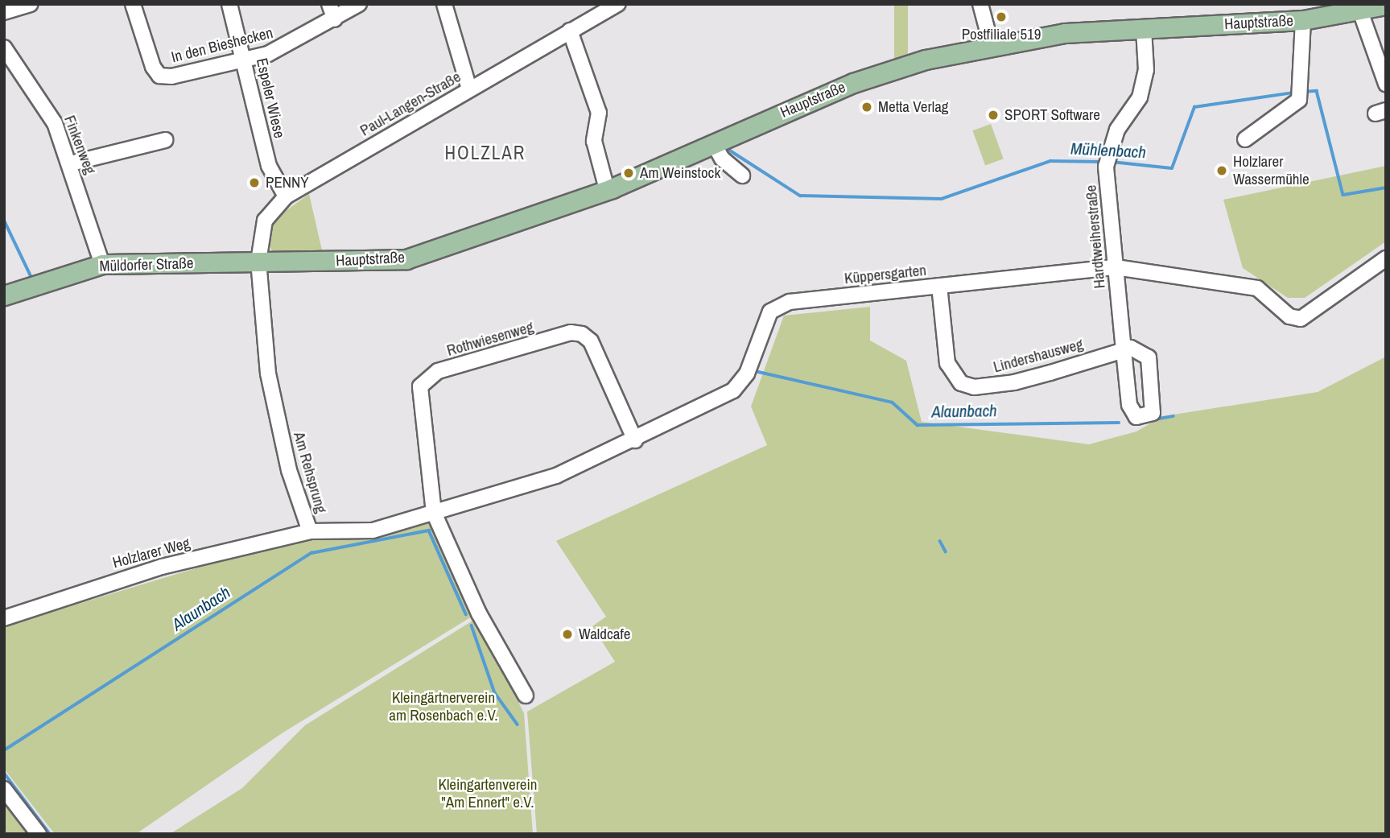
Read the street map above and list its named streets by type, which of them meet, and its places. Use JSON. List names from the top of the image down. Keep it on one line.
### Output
{"streets":{"main road":["Hauptstraße","Müldorfer Straße"],"street":["In den Bieshecken","Espeler Wiese","Paul-Langen-Straße","Finkenweg","Hardtweiherstraße","Küppersgarten","Rothwiesenweg","Lindershausweg","Am Rehsprung","Holzlarer Weg"]},"crossings":[["Hauptstraße","Paul-Langen-Straße"],["Hauptstraße","Hardtweiherstraße"],["Hauptstraße","Müldorfer Straße"],["Hauptstraße","Am Rehsprung"],["In den Bieshecken","Espeler Wiese"],["Espeler Wiese","Paul-Langen-Straße"],["Paul-Langen-Straße","Müldorfer Straße"],["Paul-Langen-Straße","Am Rehsprung"],["Finkenweg","Müldorfer Straße"],["Hardtweiherstraße","Küppersgarten"],["Hardtweiherstraße","Lindershausweg"],["Müldorfer Straße","Am Rehsprung"],["Küppersgarten","Rothwiesenweg"],["Küppersgarten","Lindershausweg"],["Küppersgarten","Am Rehsprung"],["Rothwiesenweg","Am Rehsprung"],["Am Rehsprung","Holzlarer Weg"]],"districts":["HOLZLAR"],"water":["Mühlenbach","Alaunbach"],"parks":["Kleingärtnerverein am Rosenbach e.V.","Kleingartenverein \"Am Ennert\" e.V."],"places":["Postfiliale 519","Metta Verlag","SPORT Software","Holzlarer Wassermühle","Am Weinstock","PENNY","Waldcafe"]}
